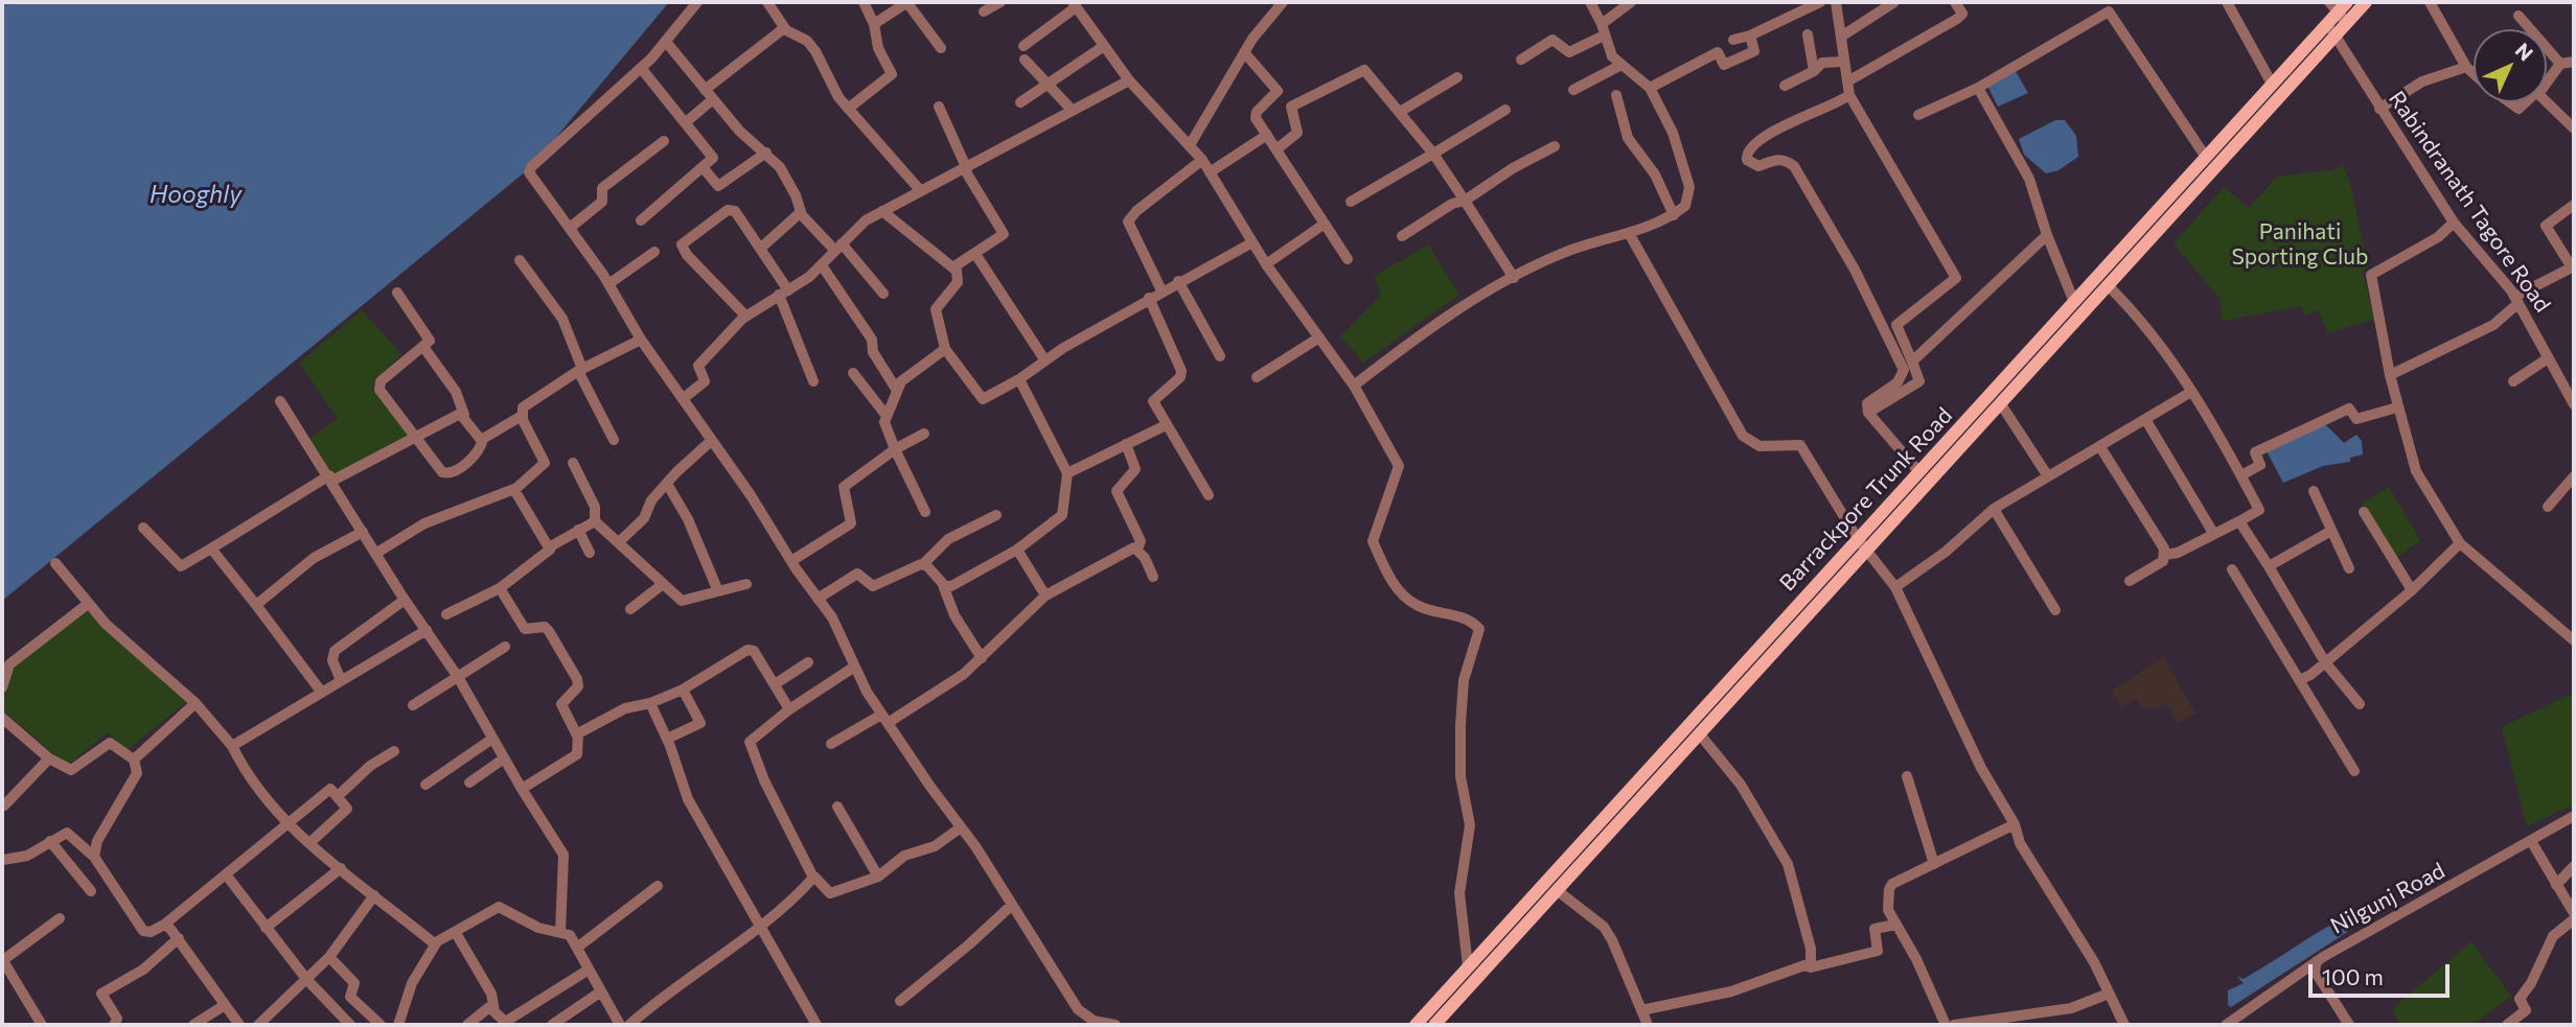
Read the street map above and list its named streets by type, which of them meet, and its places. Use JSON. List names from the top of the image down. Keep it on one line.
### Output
{"streets":{"main road":["Barrackpore Trunk Road"],"street":["Rabindranath Tagore Road","Nilgunj Road"]},"crossings":[["Rabindranath Tagore Road","Barrackpore Trunk Road"]],"water":["Hooghly"],"parks":["Panihati Sporting Club"],"scale_bar":"100 m","north":"top right"}
